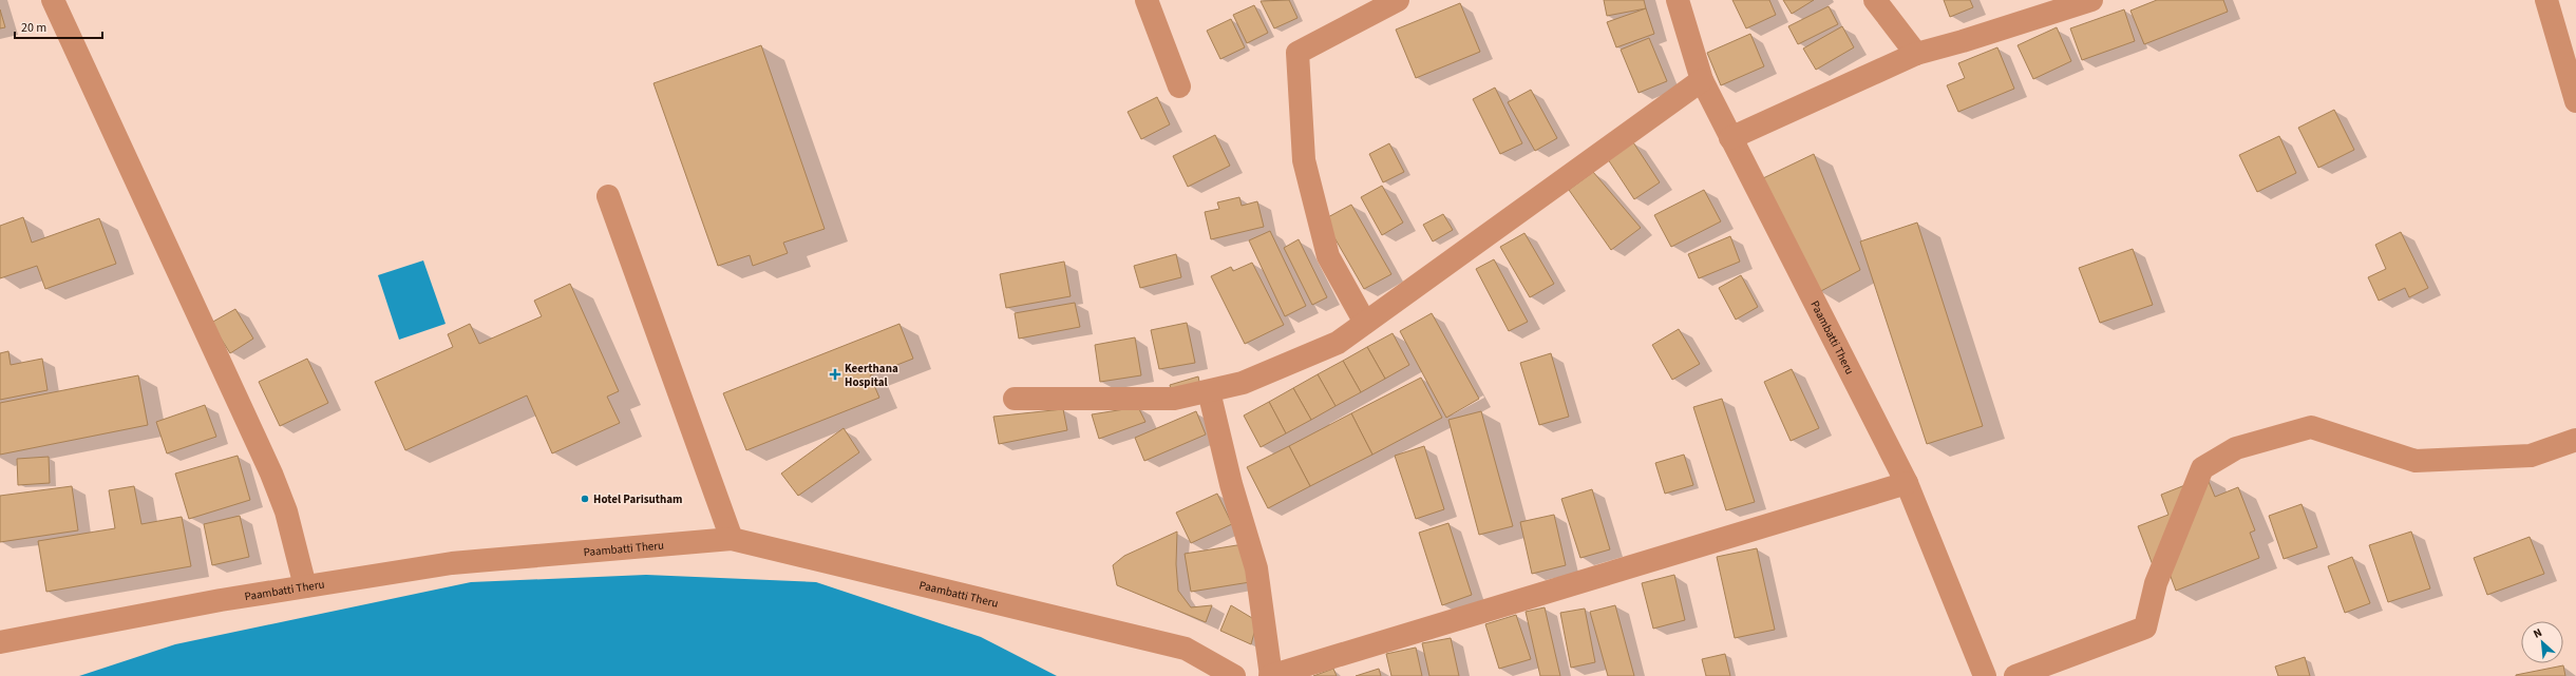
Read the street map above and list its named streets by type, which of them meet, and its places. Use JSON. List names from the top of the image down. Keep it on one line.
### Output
{"streets":{"street":["Paambatti Theru"]},"places":{"health":["Keerthana Hospital"],"other":["Hotel Parisutham"]},"scale_bar":"20 m","north":"top left"}
